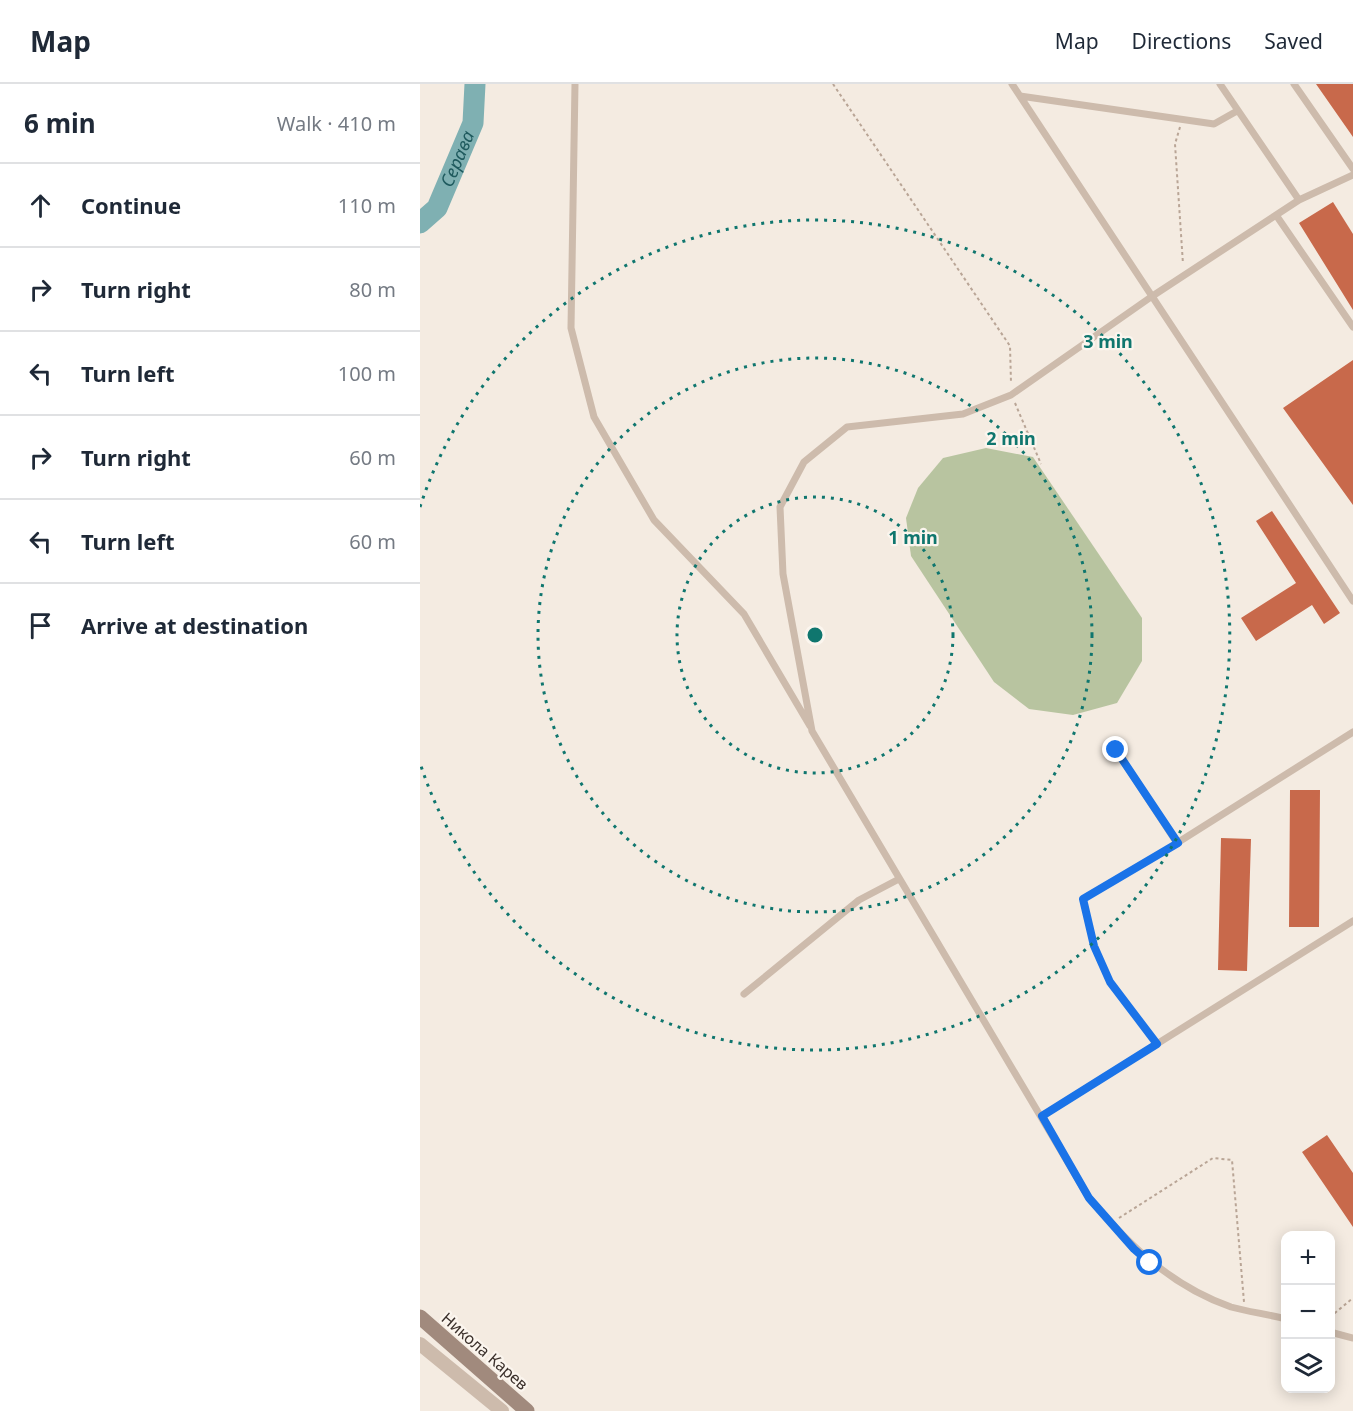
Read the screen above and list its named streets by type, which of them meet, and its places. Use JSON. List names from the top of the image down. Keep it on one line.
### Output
{"streets":{"street":["Никола Карев"]},"water":["Серава"],"page":{"header":"Map","nav":["Map","Directions","Saved"],"heading":["6 min","Walk · 410 m"],"list":[["Continue","110 m"],["Turn right","80 m"],["Turn left","100 m"],["Turn right","60 m"],["Turn left","60 m"],"Arrive at destination"],"map_buttons":["+","−"]},"rings":["3 min","2 min","1 min"]}
